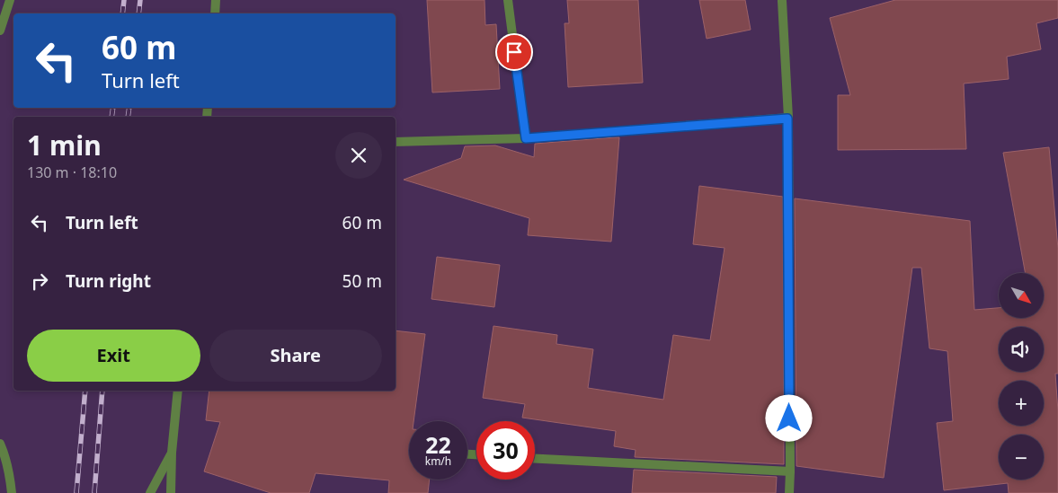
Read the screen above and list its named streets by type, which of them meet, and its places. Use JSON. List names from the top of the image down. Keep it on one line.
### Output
{"north":"bottom right","page":{"turn":["60 m","Turn left"],"heading":["1 min","130 m · 18:10"],"list":[{"name":"Turn left","value":"60 m"},{"name":"Turn right","value":"50 m"}],"map_buttons":["+","−"],"buttons":["Exit","Share"],"speed":"22 km/h","limit":"30"}}
